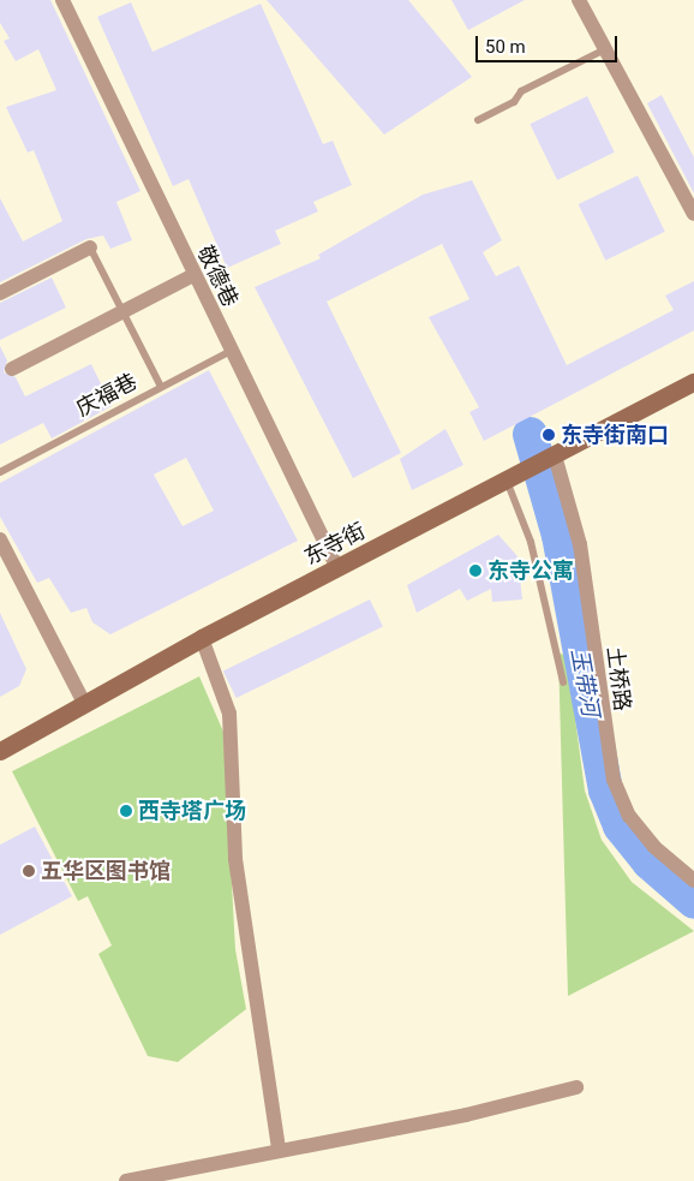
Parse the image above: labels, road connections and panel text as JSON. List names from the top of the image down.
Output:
{
  "streets": {
    "street": ["敬德巷", "东寺街", "土桥路"],
    "lane": ["庆福巷"]
  },
  "crossings": [
    ["敬德巷", "庆福巷"],
    ["敬德巷", "东寺街"],
    ["东寺街", "土桥路"]
  ],
  "water": ["玉带河"],
  "places": [
    "东寺街南口",
    "东寺公寓",
    "西寺塔广场",
    "五华区图书馆"
  ],
  "scale_bar": "50 m"
}
